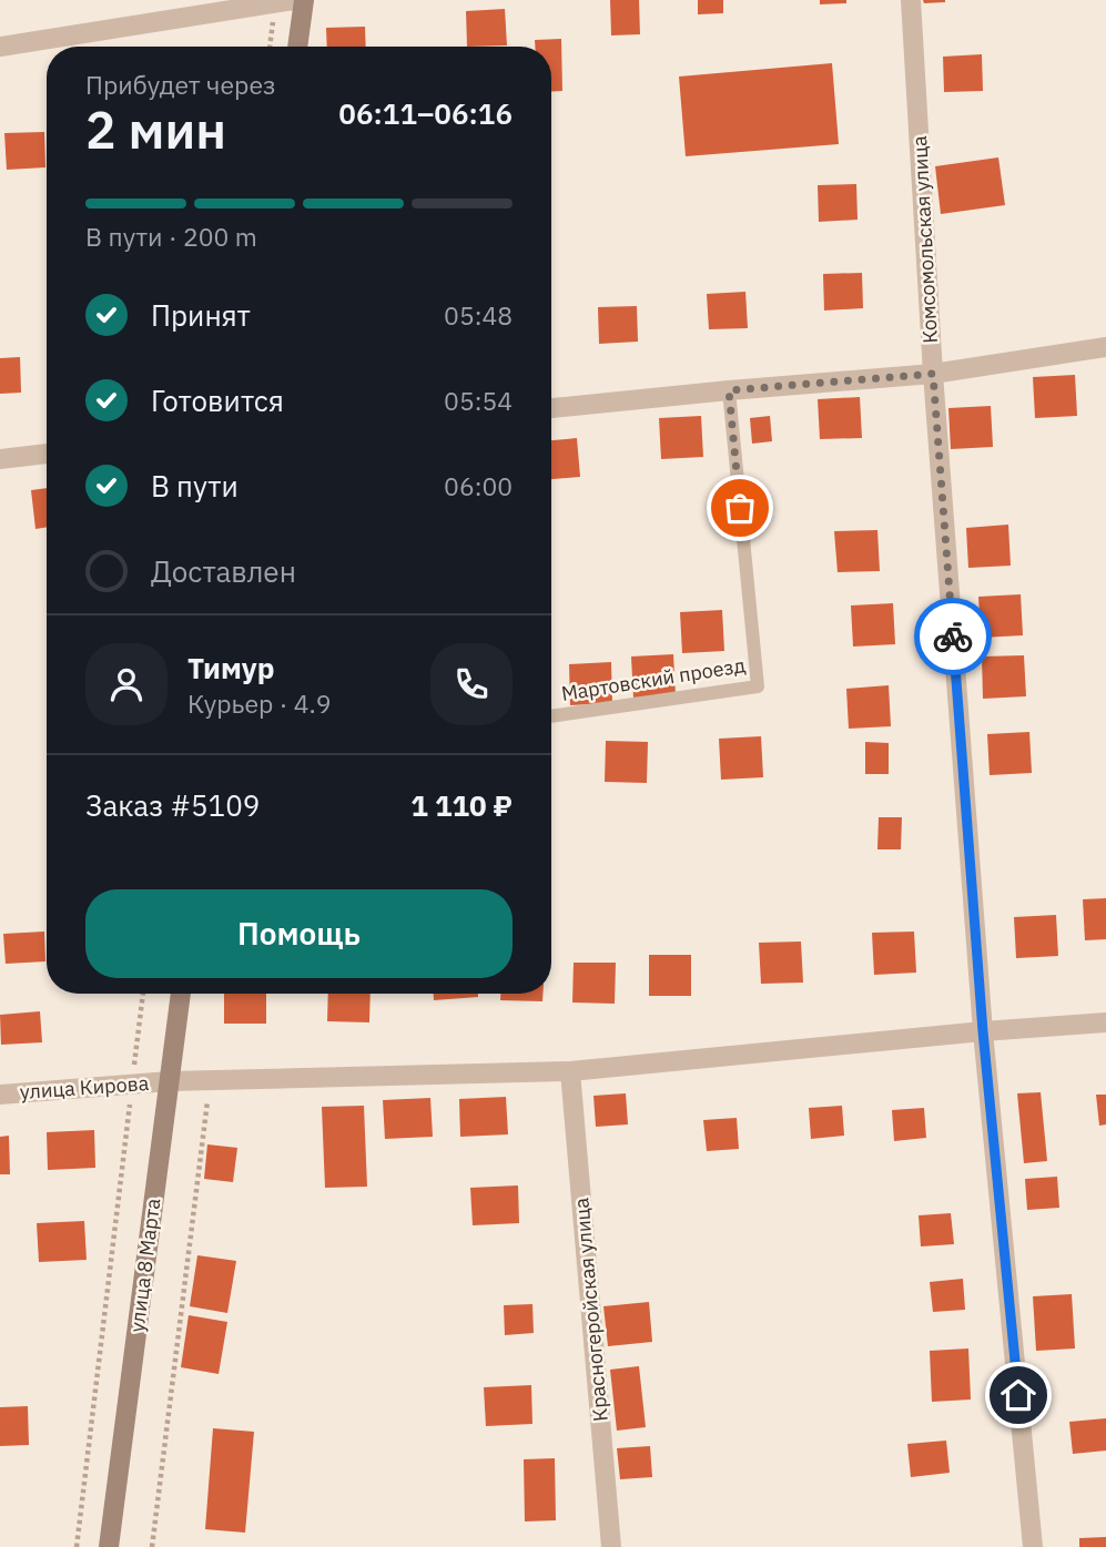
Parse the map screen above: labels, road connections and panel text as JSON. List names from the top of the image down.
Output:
{
  "streets": {
    "main road": ["улица 8 Марта"],
    "street": ["Комсомольская улица", "улица Кирова", "Красногеройская улица"],
    "lane": ["Мартовский проезд"]
  },
  "crossings": [
    ["Комсомольская улица", "улица Кирова"],
    ["улица Кирова", "улица 8 Марта"],
    ["улица Кирова", "Красногеройская улица"]
  ],
  "page": {
    "heading": ["2 мин", "Прибудет через", "06:11–06:16"],
    "panel": [
      "Тимур",
      "Курьер · 4.9",
      "Заказ #5109",
      "1 110 ₽"
    ],
    "bar": "В пути · 200 m",
    "list": [
      ["Принят", "05:48"],
      ["Готовится", "05:54"],
      ["В пути", "06:00"],
      "Доставлен"
    ],
    "buttons": "Помощь"
  }
}
